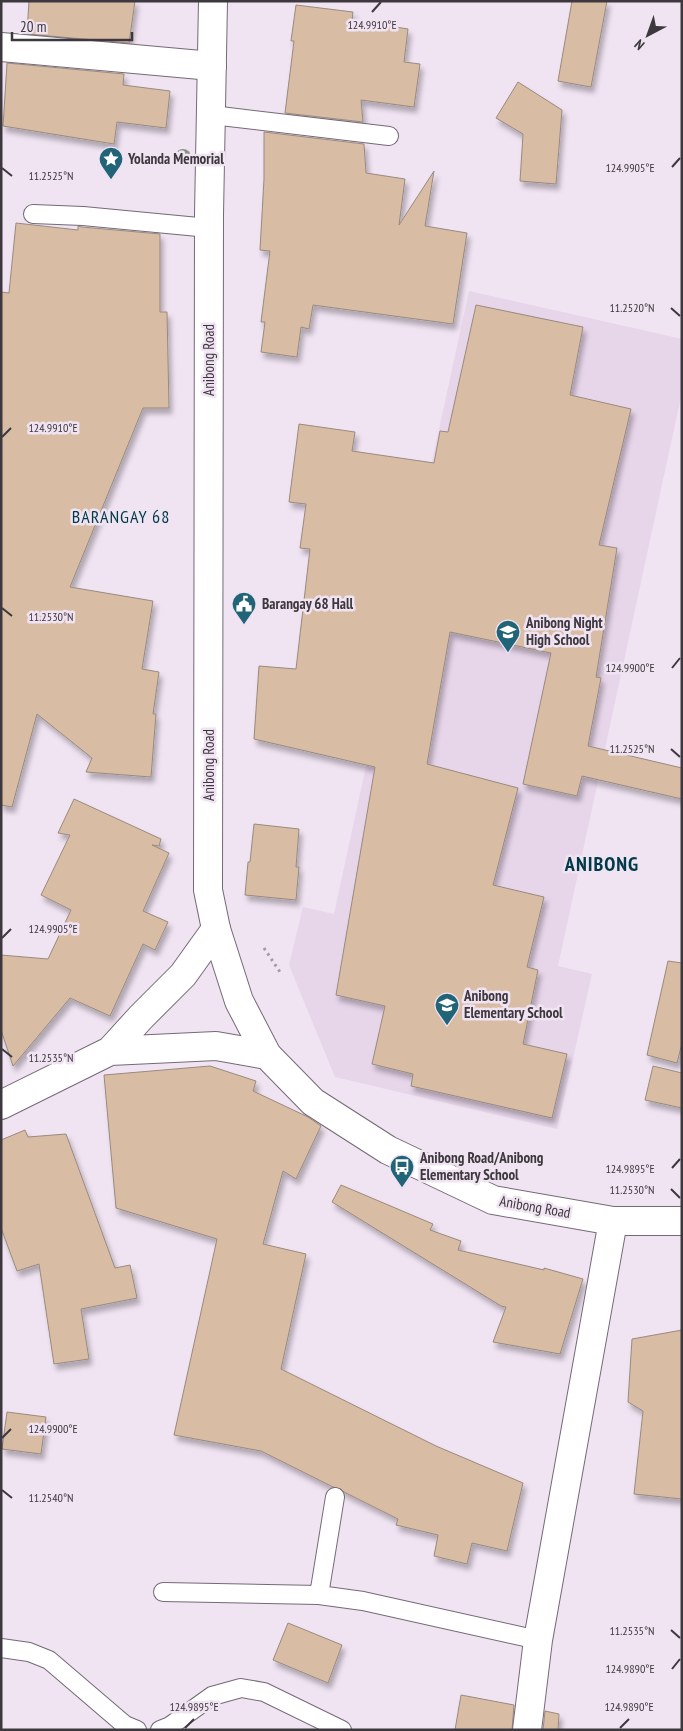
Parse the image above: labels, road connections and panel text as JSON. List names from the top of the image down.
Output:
{
  "streets": {
    "main road": ["Anibong Road"]
  },
  "districts": ["BARANGAY 68", "ANIBONG"],
  "places": {
    "place": ["Yolanda Memorial"],
    "public building": ["Barangay 68 Hall"],
    "school or university": ["Anibong Night High School", "Anibong Elementary School"],
    "bus stop": ["Anibong Road/Anibong Elementary School"]
  },
  "scale_bar": "20 m",
  "north": "bottom left",
  "coordinates": [
    "124.9910°E",
    "124.9905°E",
    "11.2525°N",
    "11.2520°N",
    "11.2530°N",
    "124.9900°E",
    "11.2535°N",
    "124.9895°E",
    "11.2540°N",
    "124.9890°E"
  ]
}
